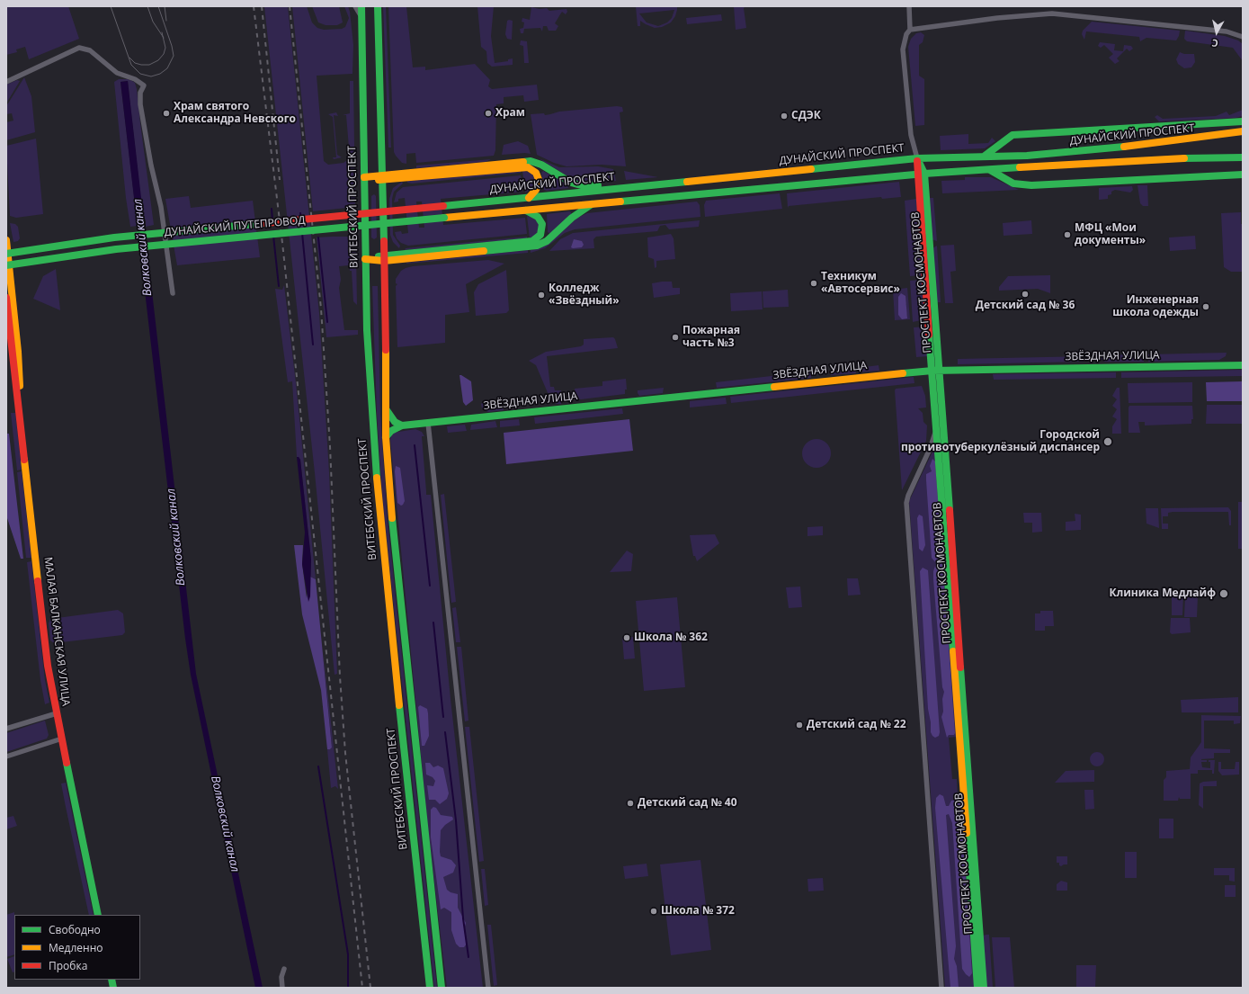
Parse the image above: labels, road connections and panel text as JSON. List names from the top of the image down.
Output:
{
  "streets": {
    "main road": [
      "ДУНАЙСКИЙ ПРОСПЕКТ",
      "ВИТЕБСКИЙ ПРОСПЕКТ",
      "ДУНАЙСКИЙ ПУТЕПРОВОД",
      "ПРОСПЕКТ КОСМОНАВТОВ",
      "ЗВЁЗДНАЯ УЛИЦА",
      "МАЛАЯ БАЛКАНСКАЯ УЛИЦА"
    ]
  },
  "crossings": [
    ["ДУНАЙСКИЙ ПРОСПЕКТ", "ДУНАЙСКИЙ ПУТЕПРОВОД"],
    ["ДУНАЙСКИЙ ПРОСПЕКТ", "ПРОСПЕКТ КОСМОНАВТОВ"],
    ["ПРОСПЕКТ КОСМОНАВТОВ", "ЗВЁЗДНАЯ УЛИЦА"]
  ],
  "water": ["Волковский канал"],
  "places": [
    "Храм святого Александра Невского",
    "Храм",
    "СДЭК",
    "МФЦ «Мои документы»",
    "Техникум «Автосервис»",
    "Детский сад № 36",
    "Колледж «Звёздный»",
    "Инженерная школа одежды",
    "Пожарная часть №3",
    "Городской противотуберкулёзный диспансер",
    "Клиника Медлайф",
    "Школа № 362",
    "Детский сад № 22",
    "Детский сад № 40",
    "Школа № 372"
  ],
  "legend": ["Свободно", "Медленно", "Пробка"],
  "north": "bottom"
}
